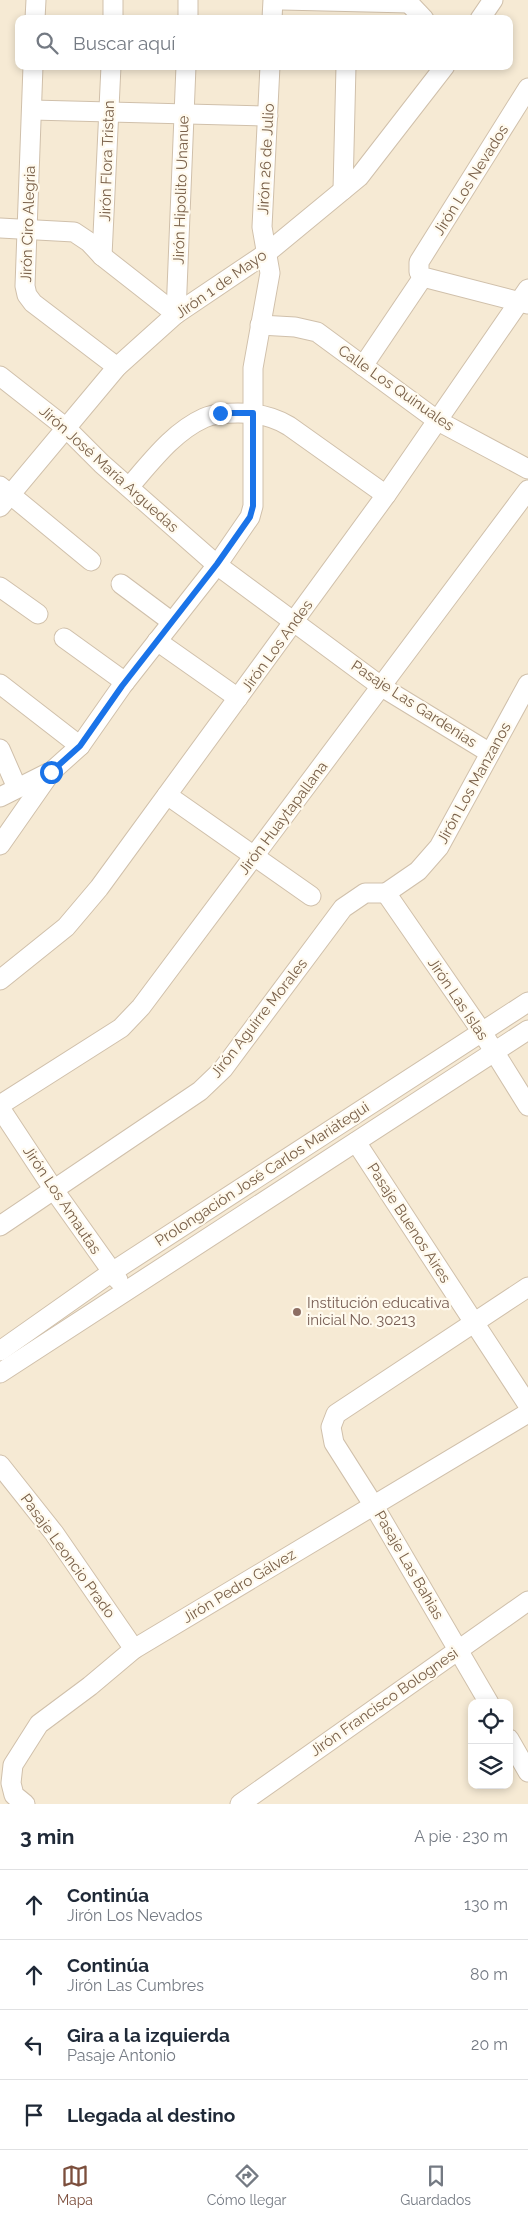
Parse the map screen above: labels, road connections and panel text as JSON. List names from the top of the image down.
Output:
{
  "streets": {
    "street": [
      "Jirón 26 de Julio",
      "Jirón Flora Tristan",
      "Jirón Los Nevados",
      "Jirón Hipolito Unanue",
      "Jirón Ciro Alegria",
      "Jirón 1 de Mayo",
      "Calle Los Quinuales",
      "Jirón José María Arguedas",
      "Jirón Los Andes",
      "Pasaje Las Gardenias",
      "Jirón Los Manzanos",
      "Jirón Huaytapallana",
      "Jirón Las Islas",
      "Jirón Aguirre Morales",
      "Prolongación José Carlos Mariátegui",
      "Jirón Los Amautas",
      "Pasaje Buenos Aires",
      "Pasaje Leoncio Prado",
      "Pasaje Las Bahias",
      "Jirón Pedro Gálvez",
      "Jirón Francisco Bolognesi"
    ]
  },
  "crossings": [
    ["Jirón 26 de Julio", "Jirón 1 de Mayo"],
    ["Jirón 26 de Julio", "Calle Los Quinuales"],
    ["Jirón 26 de Julio", "Jirón José María Arguedas"],
    ["Jirón 26 de Julio", "Pasaje Las Gardenias"],
    ["Jirón Los Nevados", "Calle Los Quinuales"],
    ["Jirón Hipolito Unanue", "Jirón 1 de Mayo"],
    ["Jirón Ciro Alegria", "Jirón 1 de Mayo"],
    ["Jirón 1 de Mayo", "Jirón José María Arguedas"],
    ["Calle Los Quinuales", "Jirón Los Andes"],
    ["Jirón José María Arguedas", "Pasaje Las Gardenias"],
    ["Jirón Los Andes", "Pasaje Las Gardenias"],
    ["Pasaje Las Gardenias", "Jirón Los Manzanos"],
    ["Pasaje Las Gardenias", "Jirón Huaytapallana"],
    ["Jirón Los Manzanos", "Jirón Las Islas"],
    ["Jirón Los Manzanos", "Jirón Aguirre Morales"],
    ["Jirón Huaytapallana", "Jirón Los Amautas"],
    ["Jirón Las Islas", "Jirón Aguirre Morales"],
    ["Jirón Las Islas", "Prolongación José Carlos Mariátegui"],
    ["Jirón Aguirre Morales", "Jirón Los Amautas"],
    ["Prolongación José Carlos Mariátegui", "Jirón Los Amautas"],
    ["Prolongación José Carlos Mariátegui", "Pasaje Buenos Aires"],
    ["Pasaje Buenos Aires", "Pasaje Las Bahias"],
    ["Pasaje Leoncio Prado", "Jirón Pedro Gálvez"],
    ["Pasaje Las Bahias", "Jirón Pedro Gálvez"],
    ["Pasaje Las Bahias", "Jirón Francisco Bolognesi"]
  ],
  "places": ["Institución educativa inicial No. 30213"],
  "page": {
    "search": "Buscar aquí",
    "heading": ["3 min", "A pie · 230 m"],
    "list": [
      ["Continúa", "Jirón Los Nevados", "130 m"],
      ["Continúa", "Jirón Las Cumbres", "80 m"],
      ["Gira a la izquierda", "Pasaje Antonio", "20 m"],
      "Llegada al destino"
    ],
    "nav": ["Mapa", "Cómo llegar", "Guardados"]
  }
}
